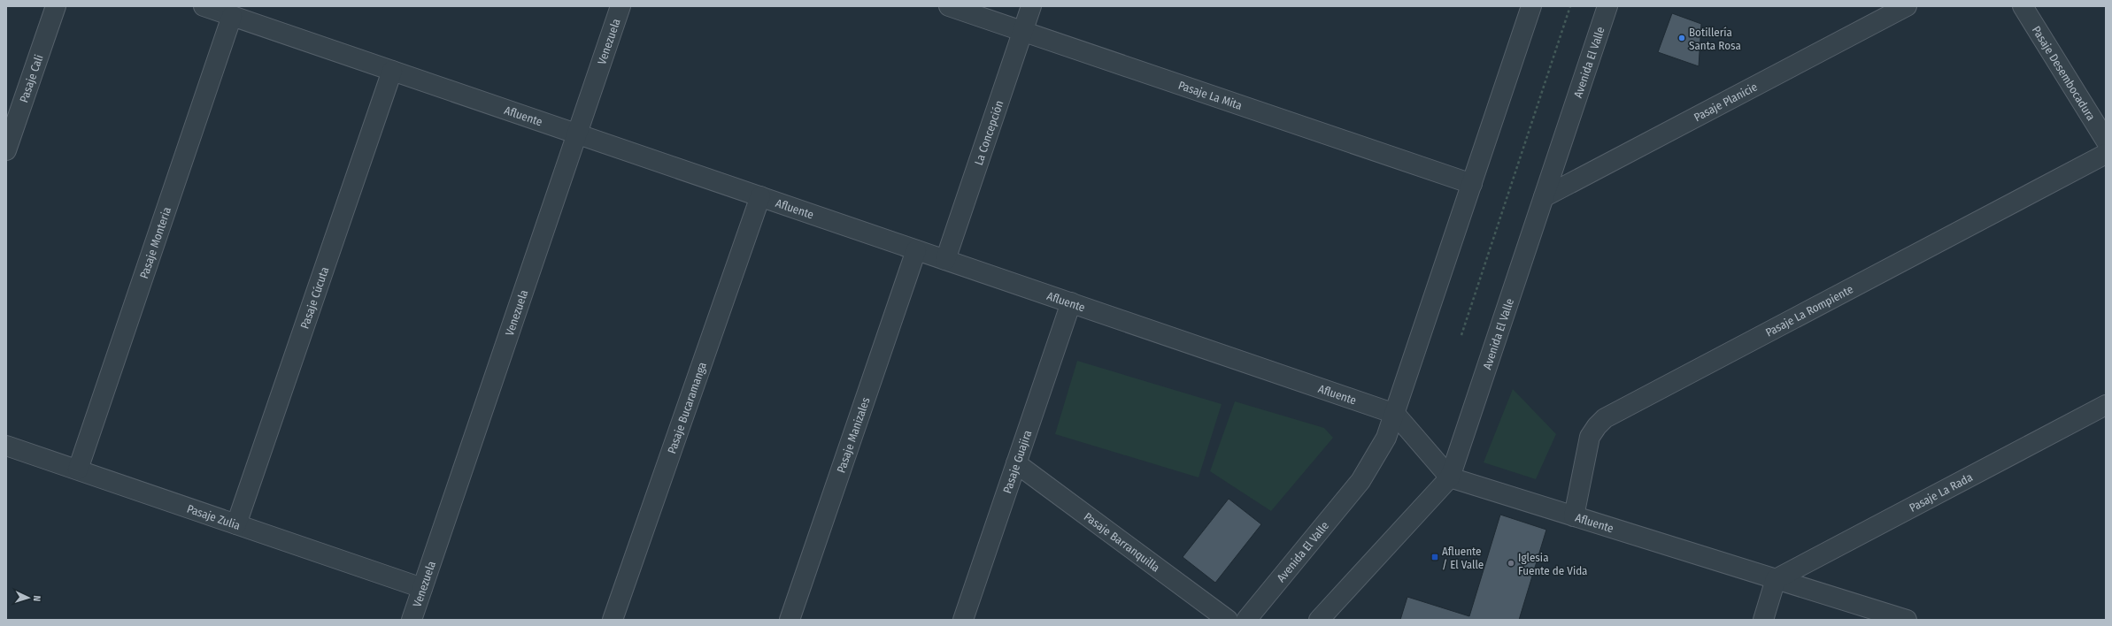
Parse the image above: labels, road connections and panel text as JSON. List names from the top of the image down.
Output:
{
  "streets": {
    "street": [
      "Venezuela",
      "Avenida El Valle",
      "Pasaje Desembocadura",
      "Pasaje Cali",
      "Pasaje La Mita",
      "Pasaje Planicie",
      "Afluente",
      "La Concepción",
      "Pasaje Monteria",
      "Pasaje Cúcuta",
      "Pasaje La Rompiente",
      "Pasaje Bucaramanga",
      "Pasaje Manizales",
      "Pasaje Guajira",
      "Pasaje La Rada",
      "Pasaje Zulia",
      "Pasaje Barranquilla"
    ]
  },
  "crossings": [
    ["Venezuela", "Afluente"],
    ["Venezuela", "Pasaje Zulia"],
    ["Avenida El Valle", "Pasaje La Mita"],
    ["Avenida El Valle", "Pasaje Planicie"],
    ["Avenida El Valle", "Afluente"],
    ["Pasaje La Mita", "La Concepción"],
    ["Afluente", "La Concepción"],
    ["Afluente", "Pasaje Monteria"],
    ["Afluente", "Pasaje Cúcuta"],
    ["Afluente", "Pasaje La Rompiente"],
    ["Afluente", "Pasaje Bucaramanga"],
    ["Afluente", "Pasaje Manizales"],
    ["Afluente", "Pasaje Guajira"],
    ["Afluente", "Pasaje La Rada"],
    ["Pasaje Monteria", "Pasaje Zulia"],
    ["Pasaje Cúcuta", "Pasaje Zulia"],
    ["Pasaje Guajira", "Pasaje Barranquilla"]
  ],
  "places": {
    "other": ["Botillería Santa Rosa", "Iglesia Fuente de Vida"],
    "transit": ["Afluente / El Valle"]
  },
  "north": "right"
}
